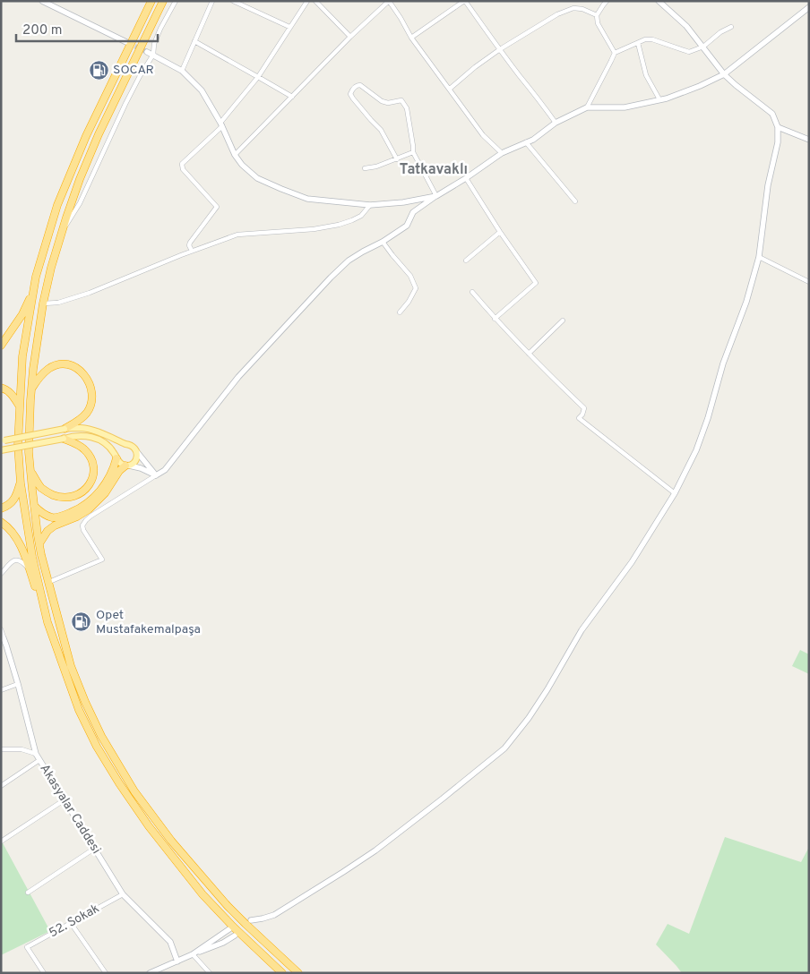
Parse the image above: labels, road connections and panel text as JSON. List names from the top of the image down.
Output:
{
  "streets": {
    "street": ["Akasyalar Caddesi", "52. Sokak"]
  },
  "crossings": [
    ["Akasyalar Caddesi", "52. Sokak"]
  ],
  "districts": ["Tatkavaklı"],
  "places": {
    "fuel station": ["SOCAR", "Opet Mustafakemalpaşa"]
  },
  "scale_bar": "200 m"
}
